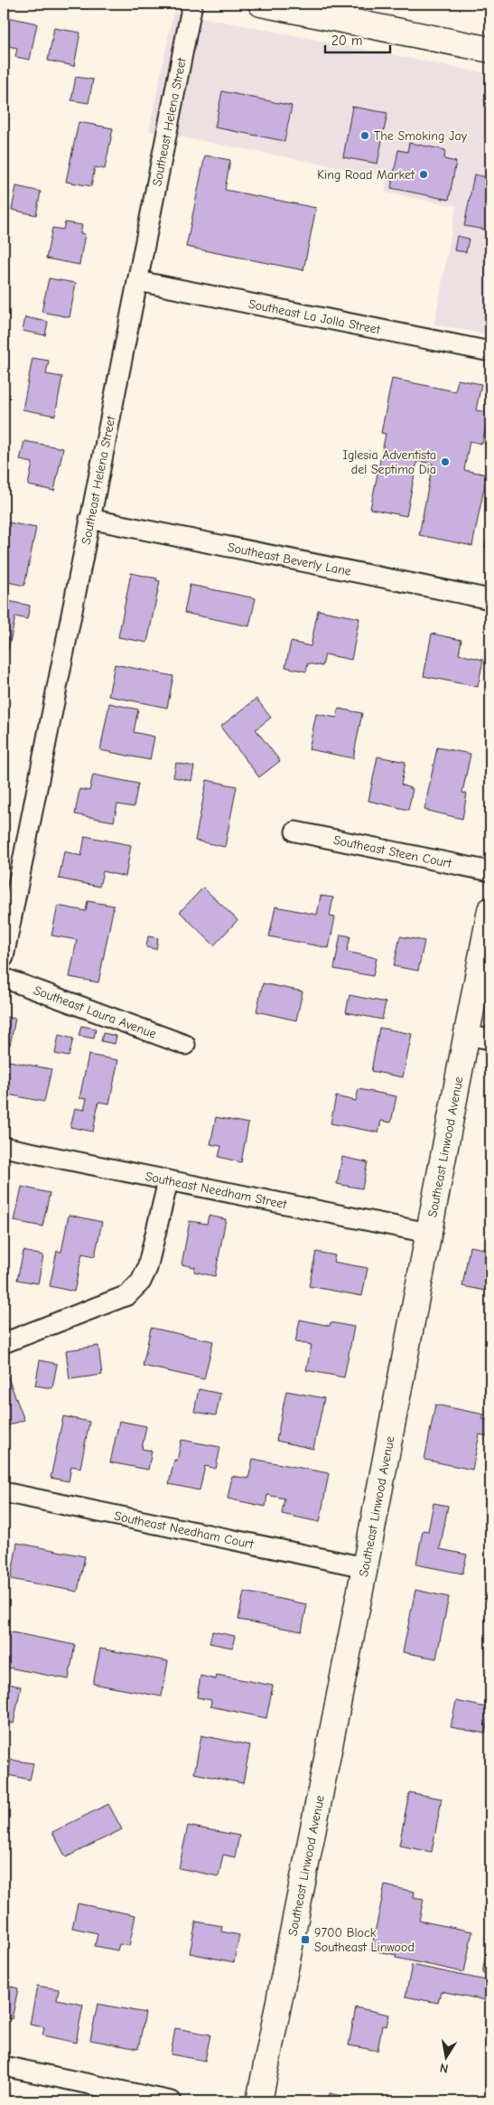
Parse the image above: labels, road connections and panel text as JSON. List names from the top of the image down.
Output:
{
  "streets": {
    "main road": ["Southeast Linwood Avenue"],
    "street": [
      "Southeast Helena Street",
      "Southeast La Jolla Street",
      "Southeast Beverly Lane",
      "Southeast Steen Court",
      "Southeast Laura Avenue",
      "Southeast Needham Street",
      "Southeast Needham Court"
    ]
  },
  "crossings": [
    ["Southeast Helena Street", "Southeast La Jolla Street"],
    ["Southeast Helena Street", "Southeast Beverly Lane"],
    ["Southeast Linwood Avenue", "Southeast Needham Street"],
    ["Southeast Linwood Avenue", "Southeast Needham Court"]
  ],
  "places": {
    "other": ["The Smoking Jay", "King Road Market", "Iglesia Adventista del Septimo Dia"],
    "transit": ["9700 Block Southeast Linwood"]
  },
  "scale_bar": "20 m",
  "north": "bottom"
}
